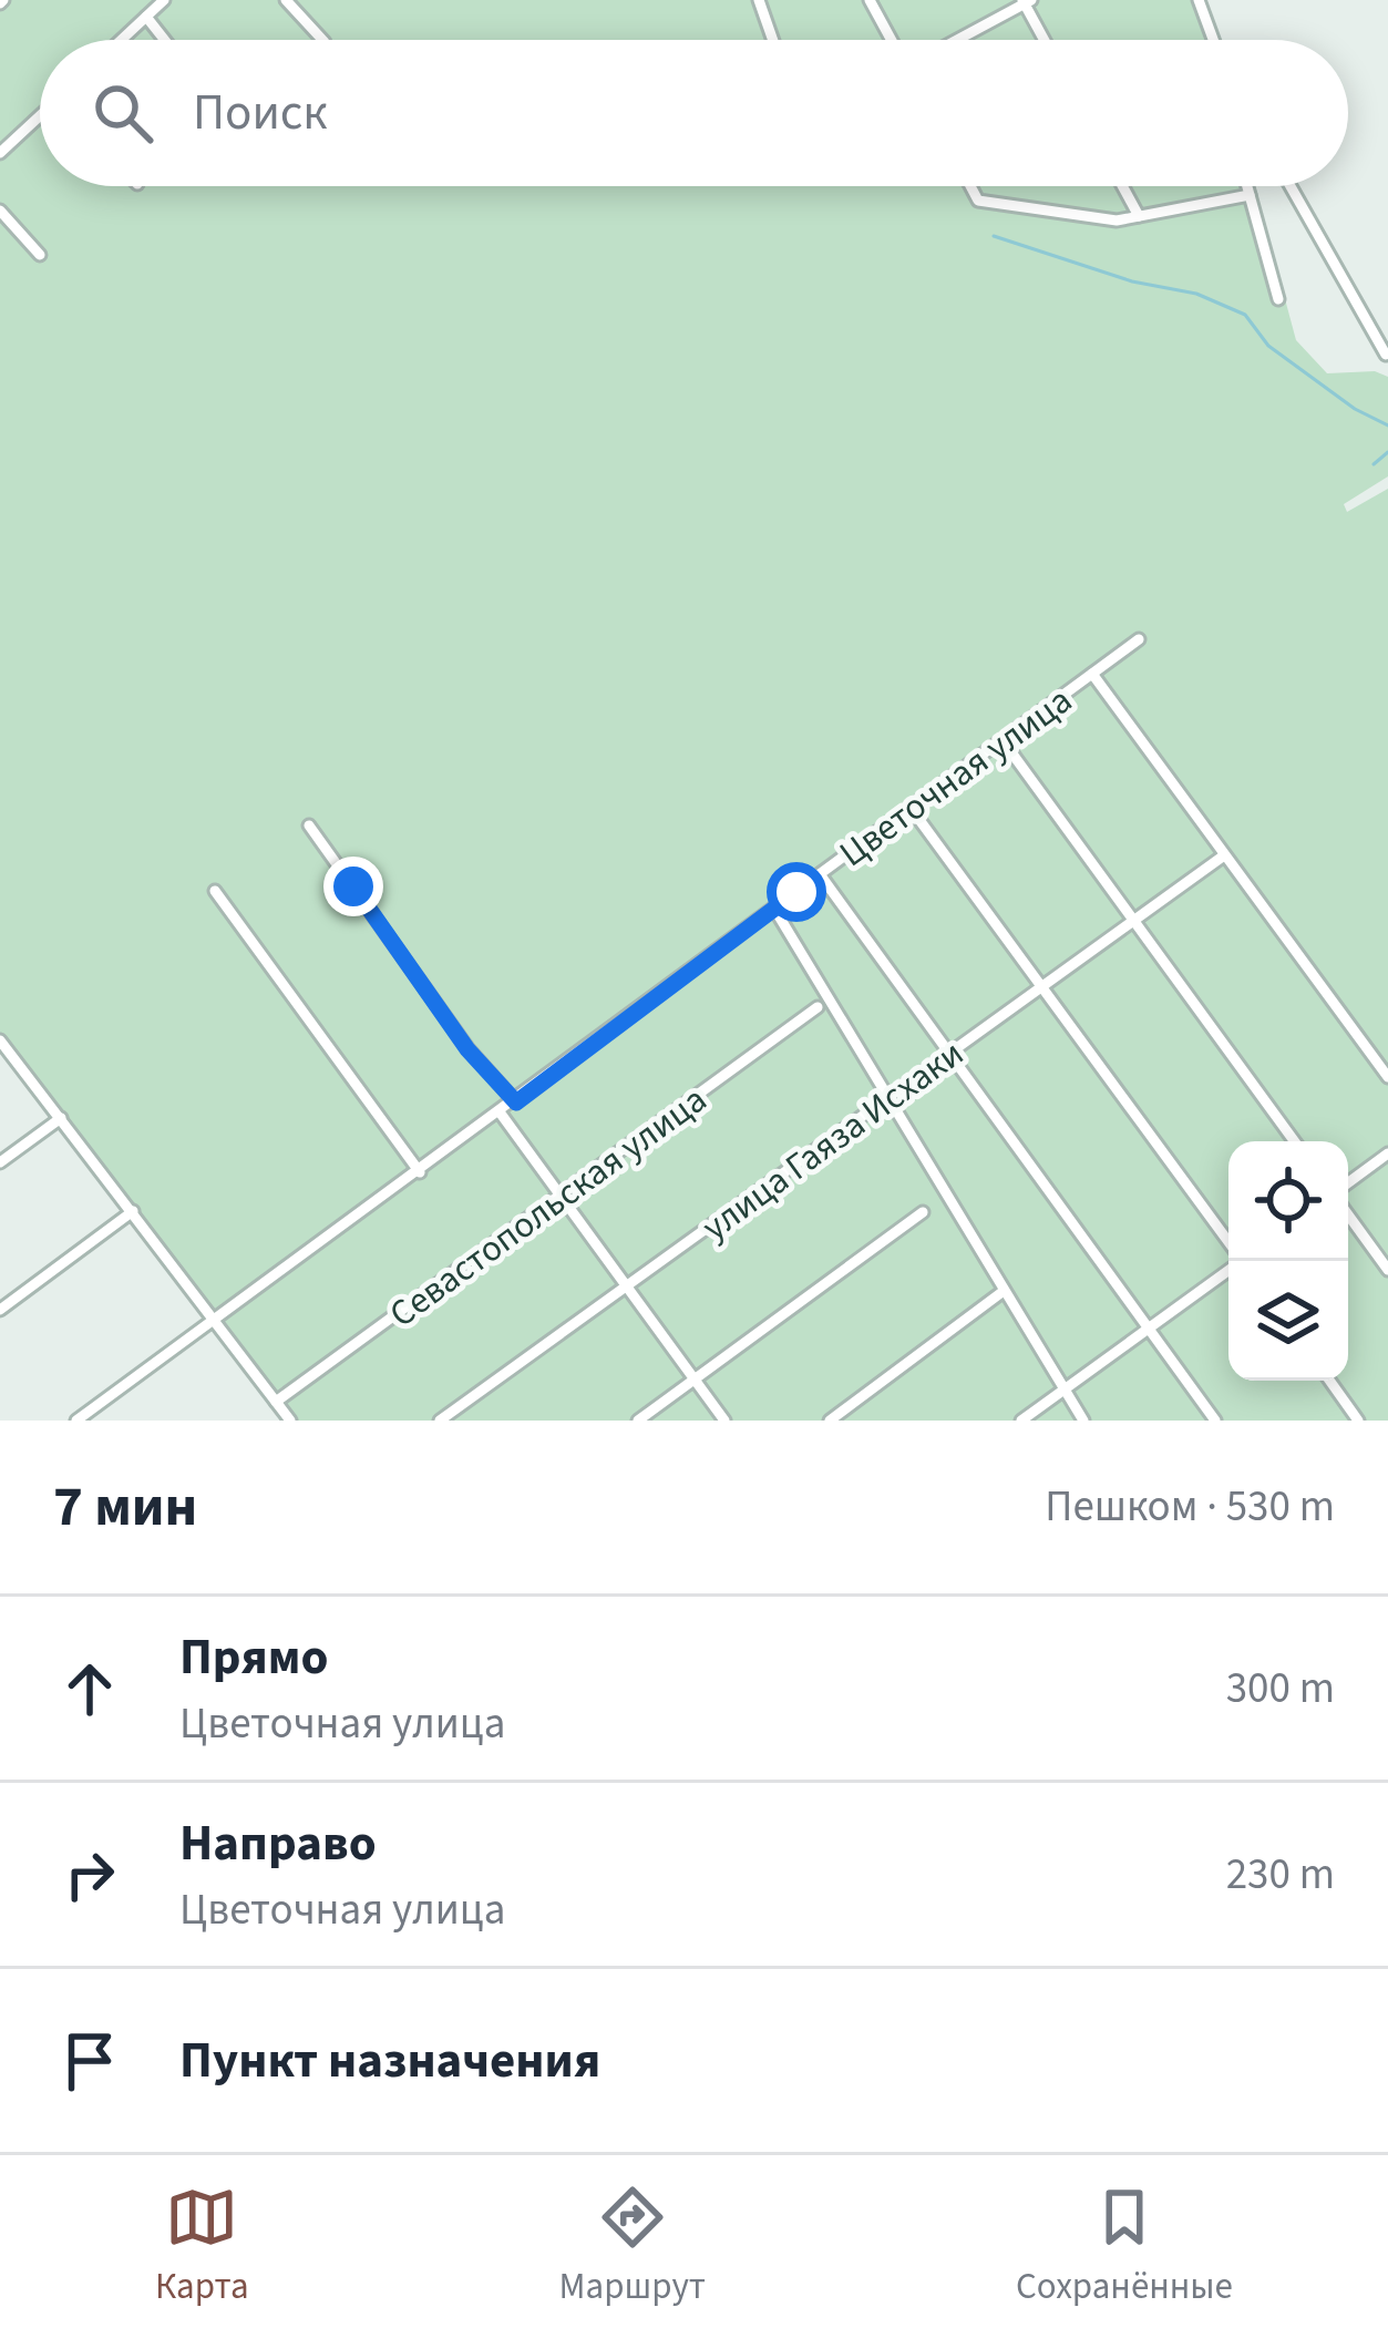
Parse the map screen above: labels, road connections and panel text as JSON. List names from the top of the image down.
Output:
{
  "streets": {
    "street": ["Цветочная улица", "улица Гаяза Исхаки", "Севастопольская улица"]
  },
  "page": {
    "search": "Поиск",
    "heading": ["7 мин", "Пешком · 530 m"],
    "list": [
      ["Прямо", "Цветочная улица", "300 m"],
      ["Направо", "Цветочная улица", "230 m"],
      "Пункт назначения"
    ],
    "nav": ["Карта", "Маршрут", "Сохранённые"]
  }
}
